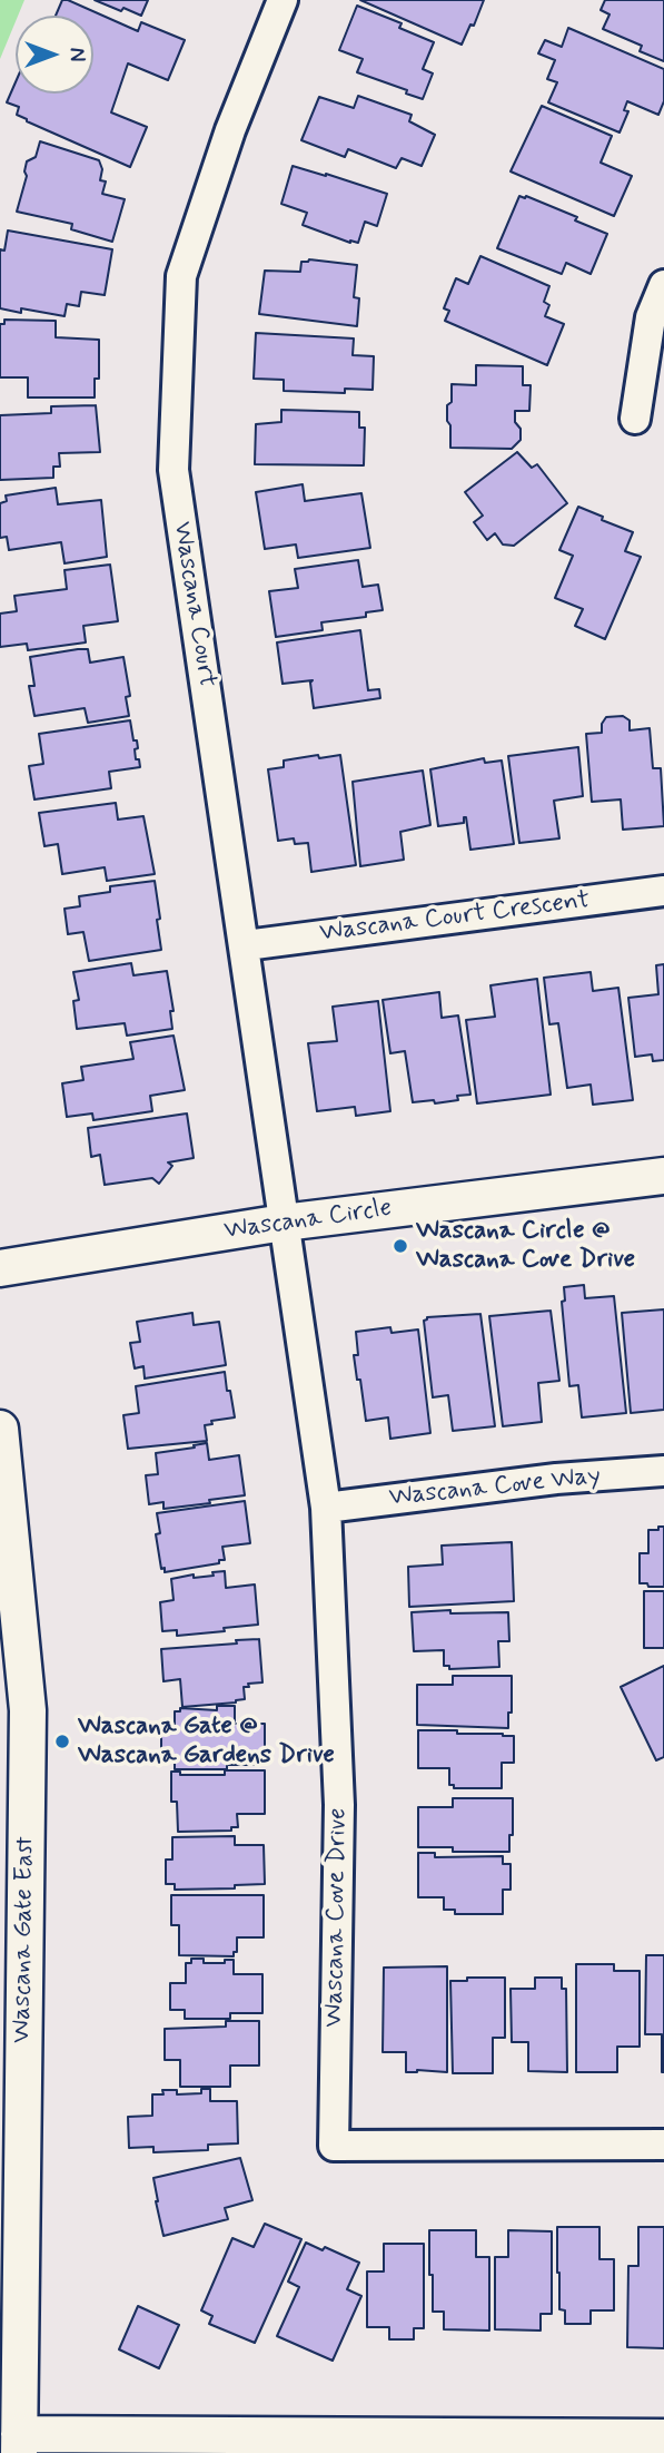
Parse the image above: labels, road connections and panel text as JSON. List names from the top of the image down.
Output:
{
  "streets": {
    "street": [
      "Wascana Court",
      "Wascana Court Crescent",
      "Wascana Circle",
      "Wascana Cove Way",
      "Wascana Cove Drive",
      "Wascana Gate East"
    ]
  },
  "crossings": [
    ["Wascana Court", "Wascana Court Crescent"],
    ["Wascana Court", "Wascana Circle"],
    ["Wascana Court", "Wascana Cove Drive"],
    ["Wascana Circle", "Wascana Cove Drive"],
    ["Wascana Cove Way", "Wascana Cove Drive"]
  ],
  "places": ["Wascana Circle @ Wascana Cove Drive", "Wascana Gate @ Wascana Gardens Drive"],
  "north": "right"
}
